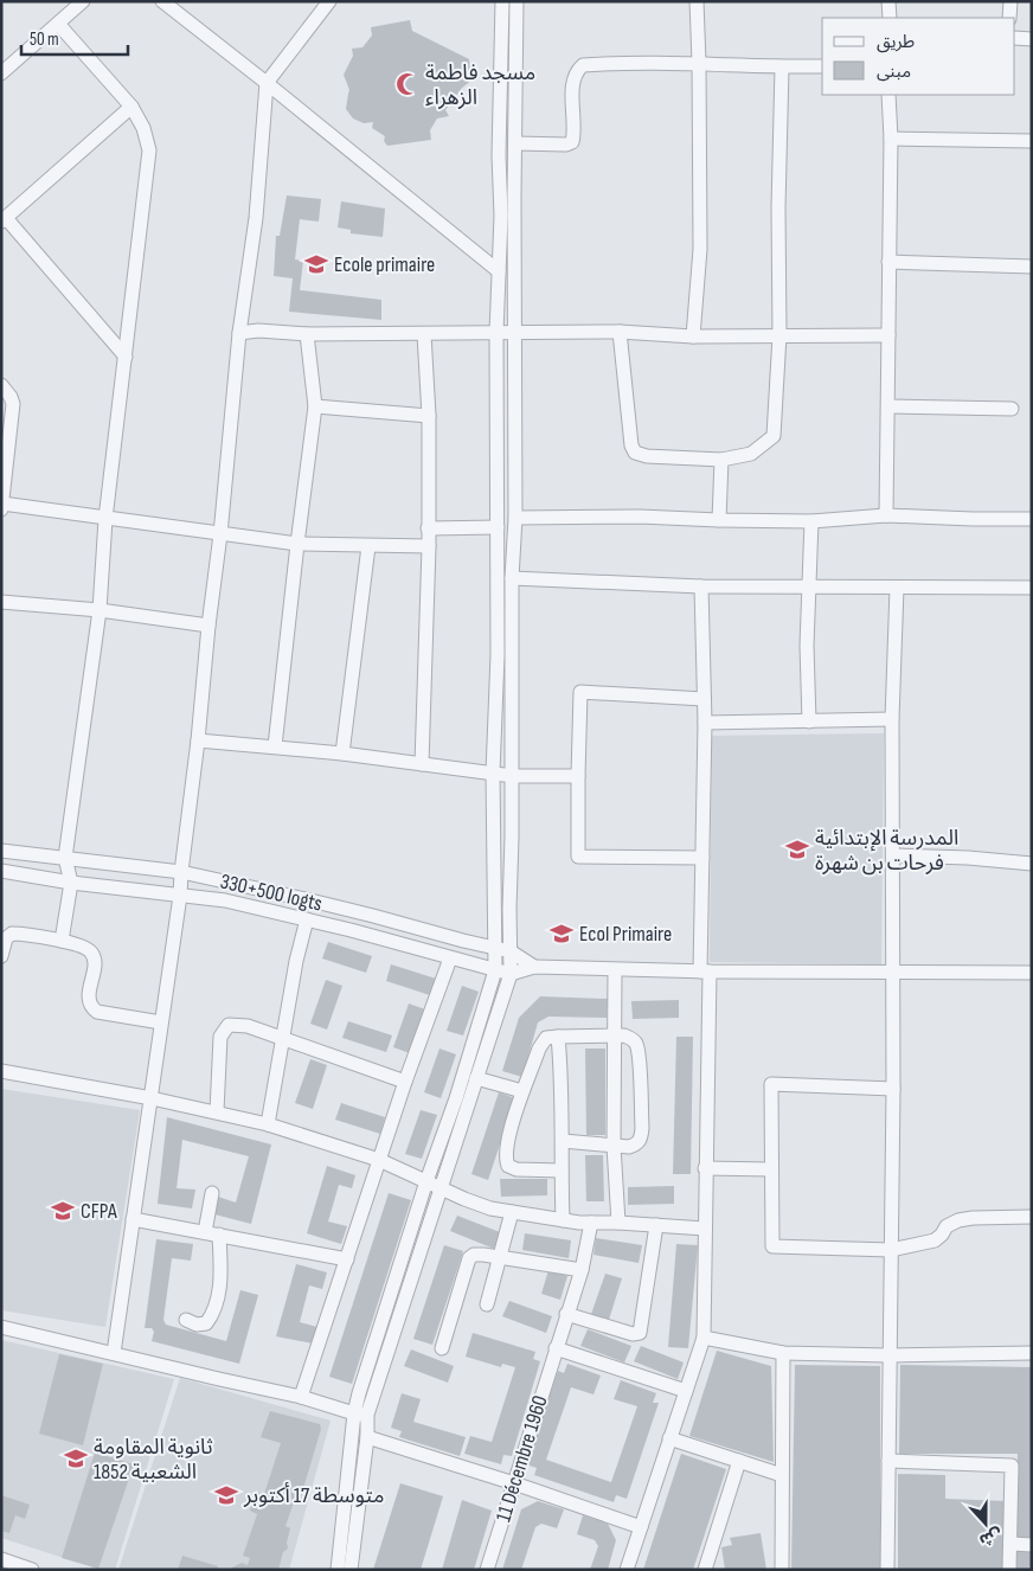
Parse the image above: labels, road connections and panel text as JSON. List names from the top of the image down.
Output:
{
  "streets": {
    "street": ["330+500 logts", "11 Décembre 1960"]
  },
  "places": {
    "mosque": ["مسجد فاطمة الزهراء"],
    "school or university": [
      "Ecole primaire",
      "المدرسة الإبتدائية فرحات بن شهرة",
      "Ecol Primaire",
      "CFPA",
      "ثانوية المقاومة الشعبية 1852",
      "متوسطة 17 أكتوبر"
    ]
  },
  "legend": ["طريق", "مبنى"],
  "scale_bar": "50 m",
  "north": "bottom"
}
